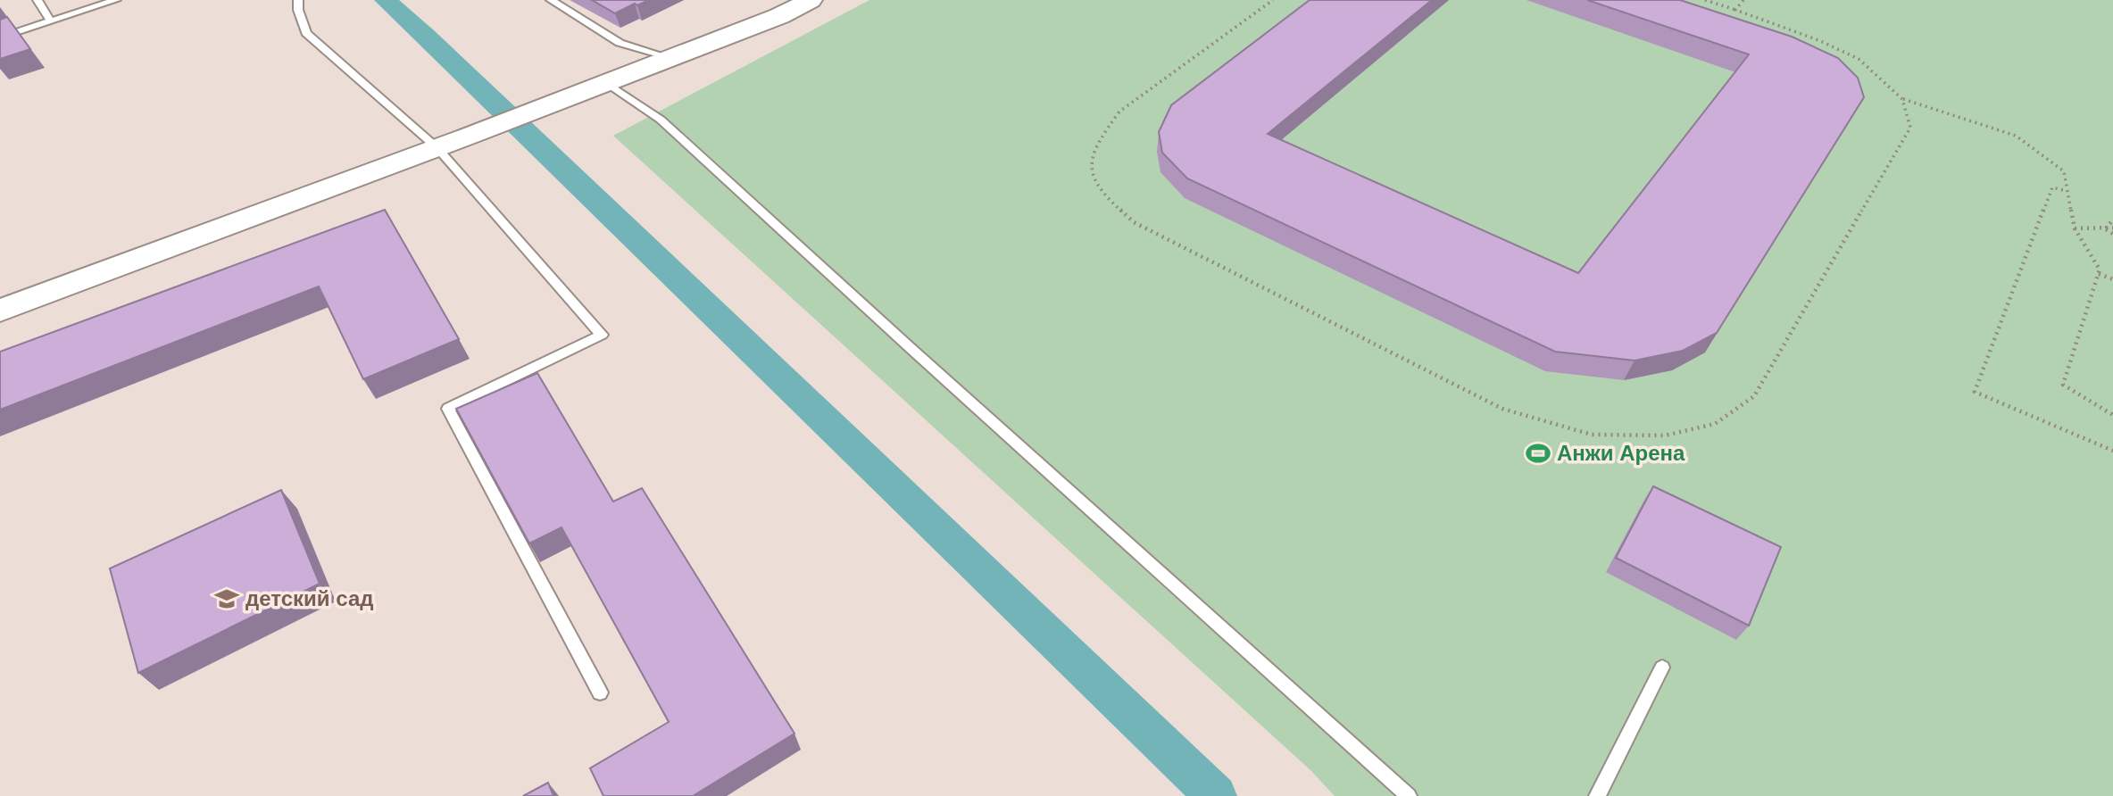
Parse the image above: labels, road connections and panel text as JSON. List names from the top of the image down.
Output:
{
  "places": {
    "sports": ["Анжи Арена"],
    "school or university": ["детский сад"]
  }
}
